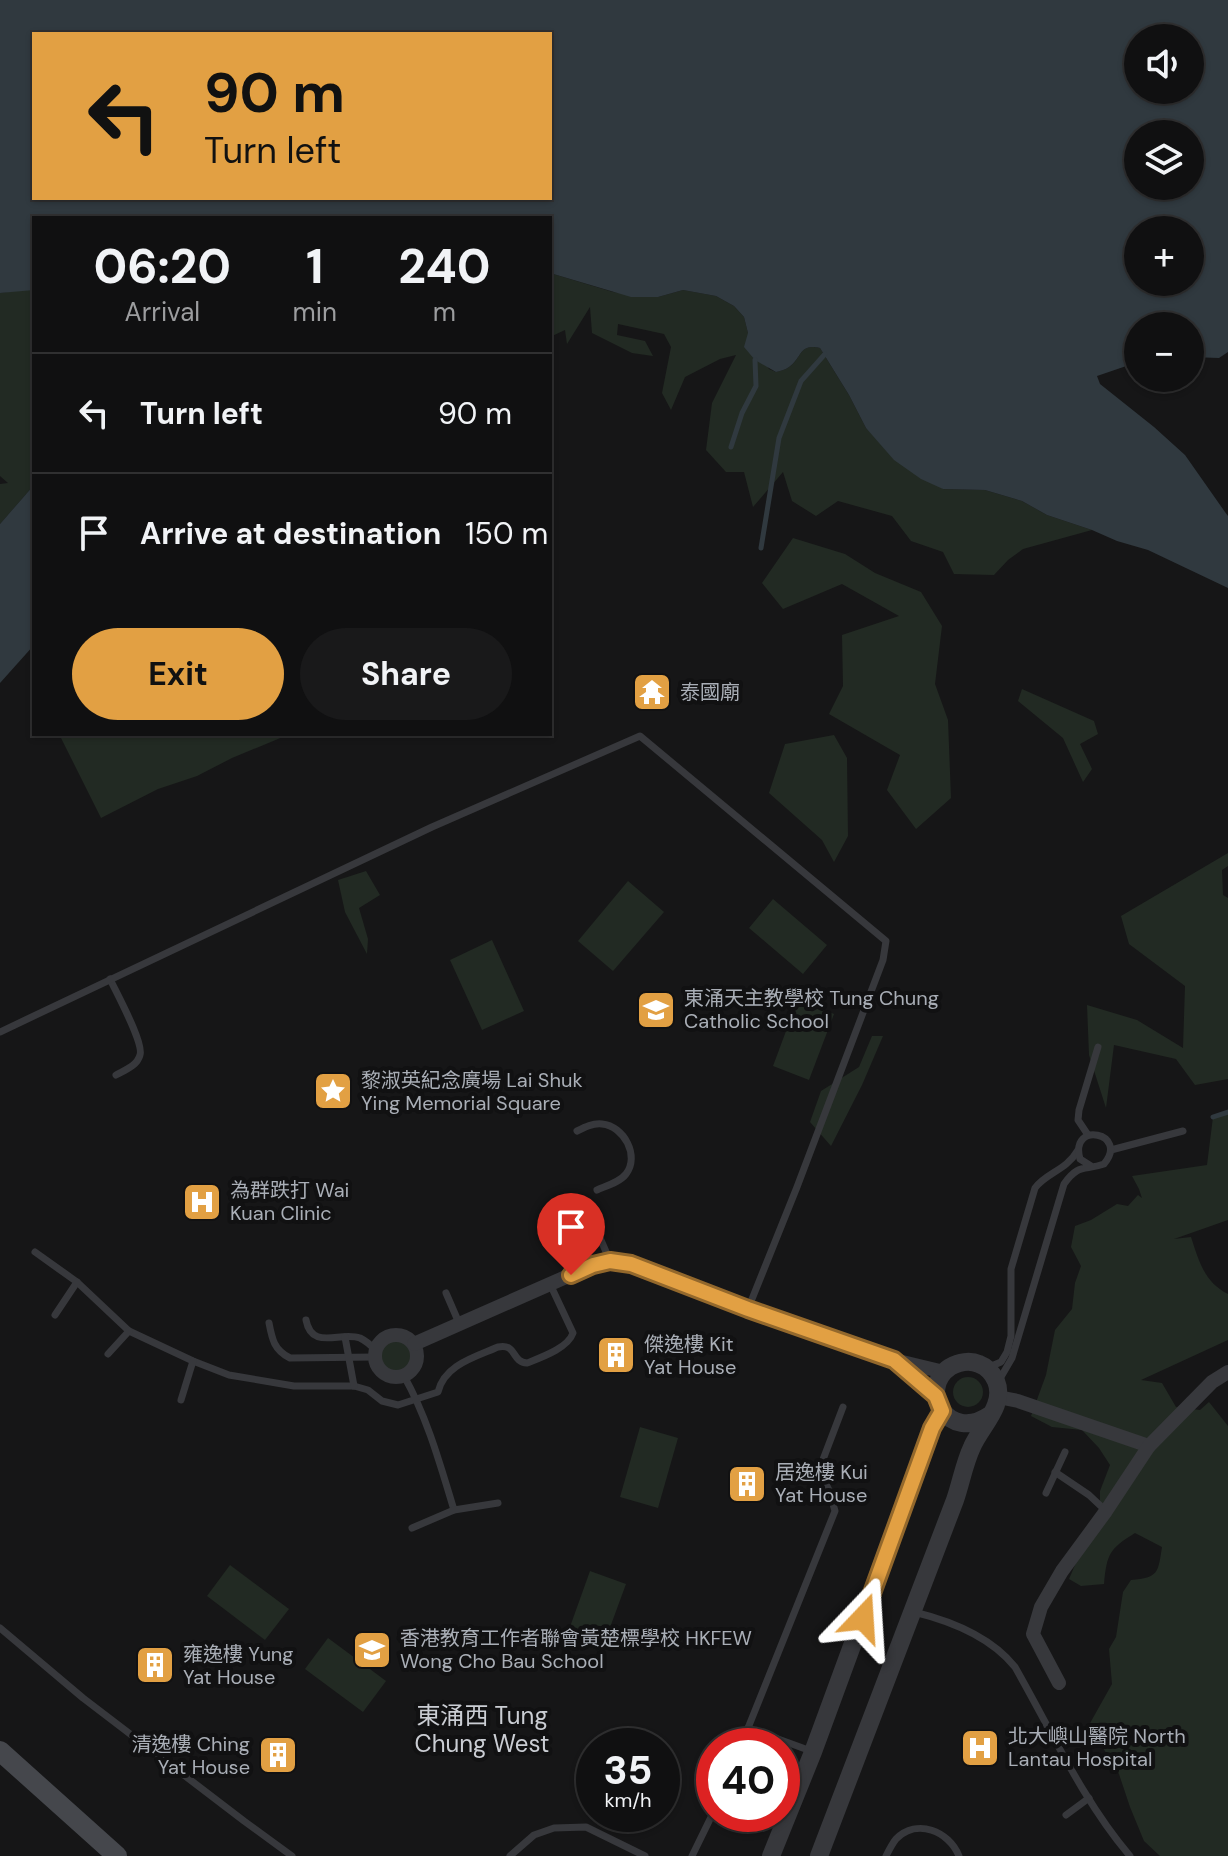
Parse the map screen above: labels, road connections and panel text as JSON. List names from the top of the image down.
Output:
{
  "districts": ["東涌西 Tung Chung West"],
  "places": {
    "temple": ["泰國廟"],
    "school or university": ["東涌天主教學校 Tung Chung Catholic School", "香港教育工作者聯會黃楚標學校 HKFEW Wong Cho Bau School"],
    "place": ["黎淑英紀念廣場 Lai Shuk Ying Memorial Square"],
    "hospital": ["為群跌打 Wai Kuan Clinic", "北大嶼山醫院 North Lantau Hospital"],
    "building": [
      "傑逸樓 Kit Yat House",
      "居逸樓 Kui Yat House",
      "雍逸樓 Yung Yat House",
      "清逸樓 Ching Yat House"
    ]
  },
  "page": {
    "map_buttons": ["+", "−"],
    "turn": ["90 m", "Turn left"],
    "eta": [
      "06:20",
      "Arrival",
      "1",
      "min",
      "240",
      "m"
    ],
    "list": [
      {
        "name": "Turn left",
        "value": "90 m"
      },
      {
        "name": "Arrive at destination",
        "value": "150 m"
      }
    ],
    "buttons": ["Exit", "Share"],
    "speed": "35 km/h",
    "limit": "40"
  }
}
